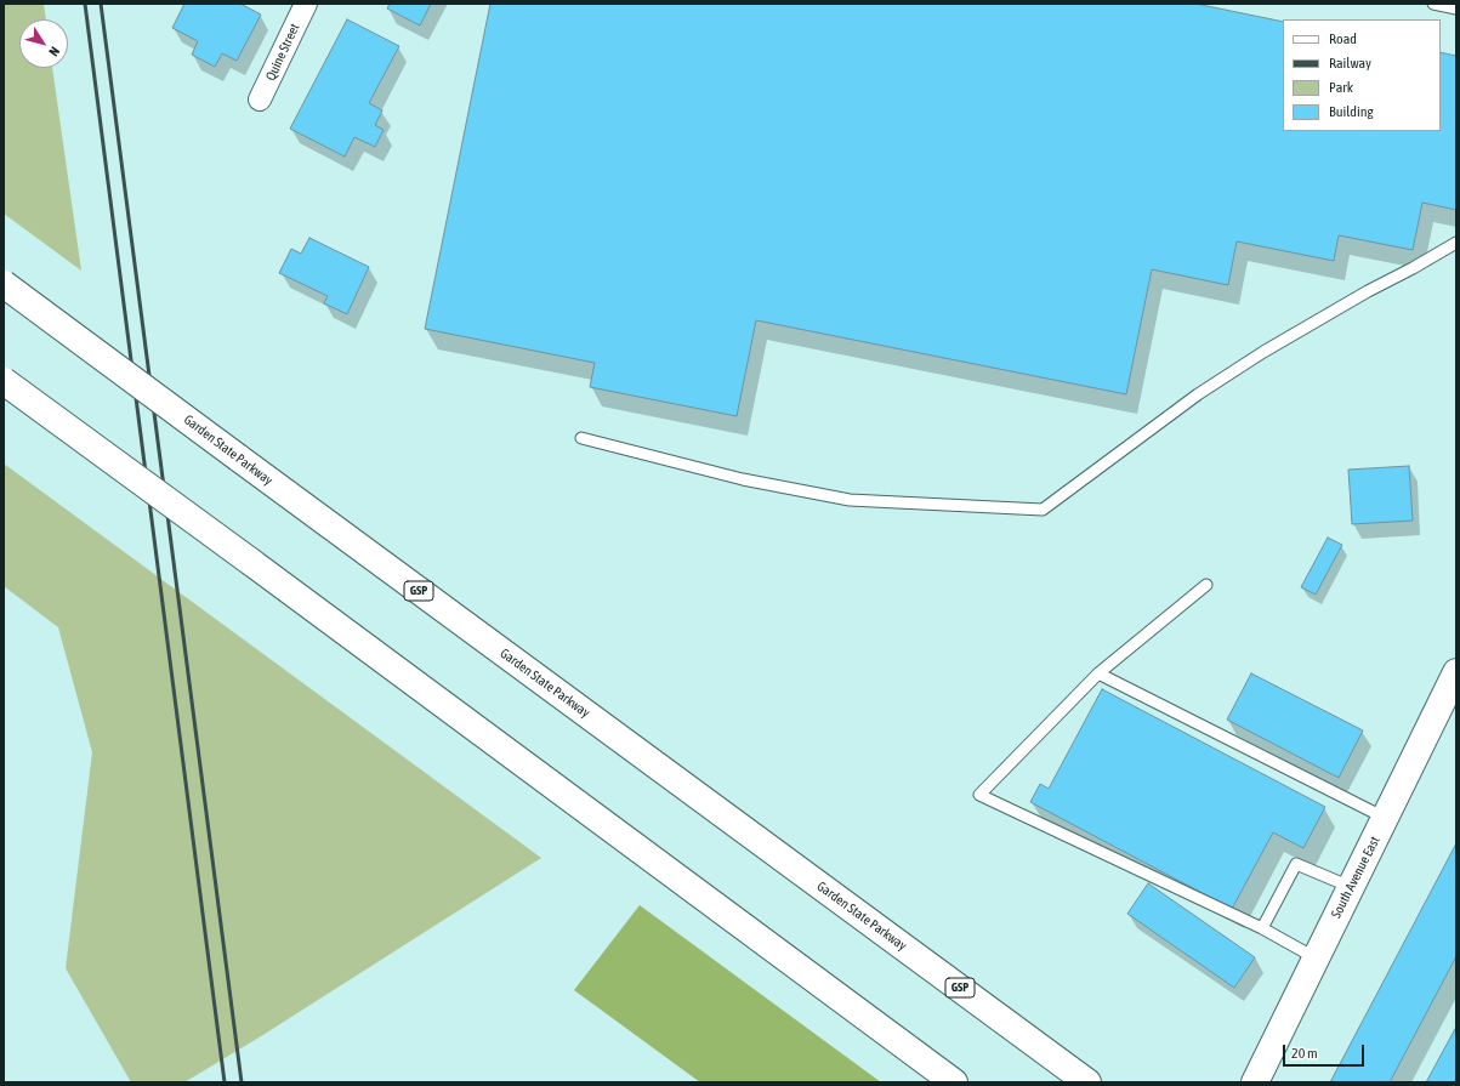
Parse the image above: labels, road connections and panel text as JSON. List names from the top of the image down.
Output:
{
  "streets": {
    "main road": ["Garden State Parkway", "GSP", "South Avenue East"],
    "street": ["Quine Street"]
  },
  "legend": [
    "Road",
    "Railway",
    "Park",
    "Building"
  ],
  "scale_bar": "20 m",
  "north": "bottom right"
}
